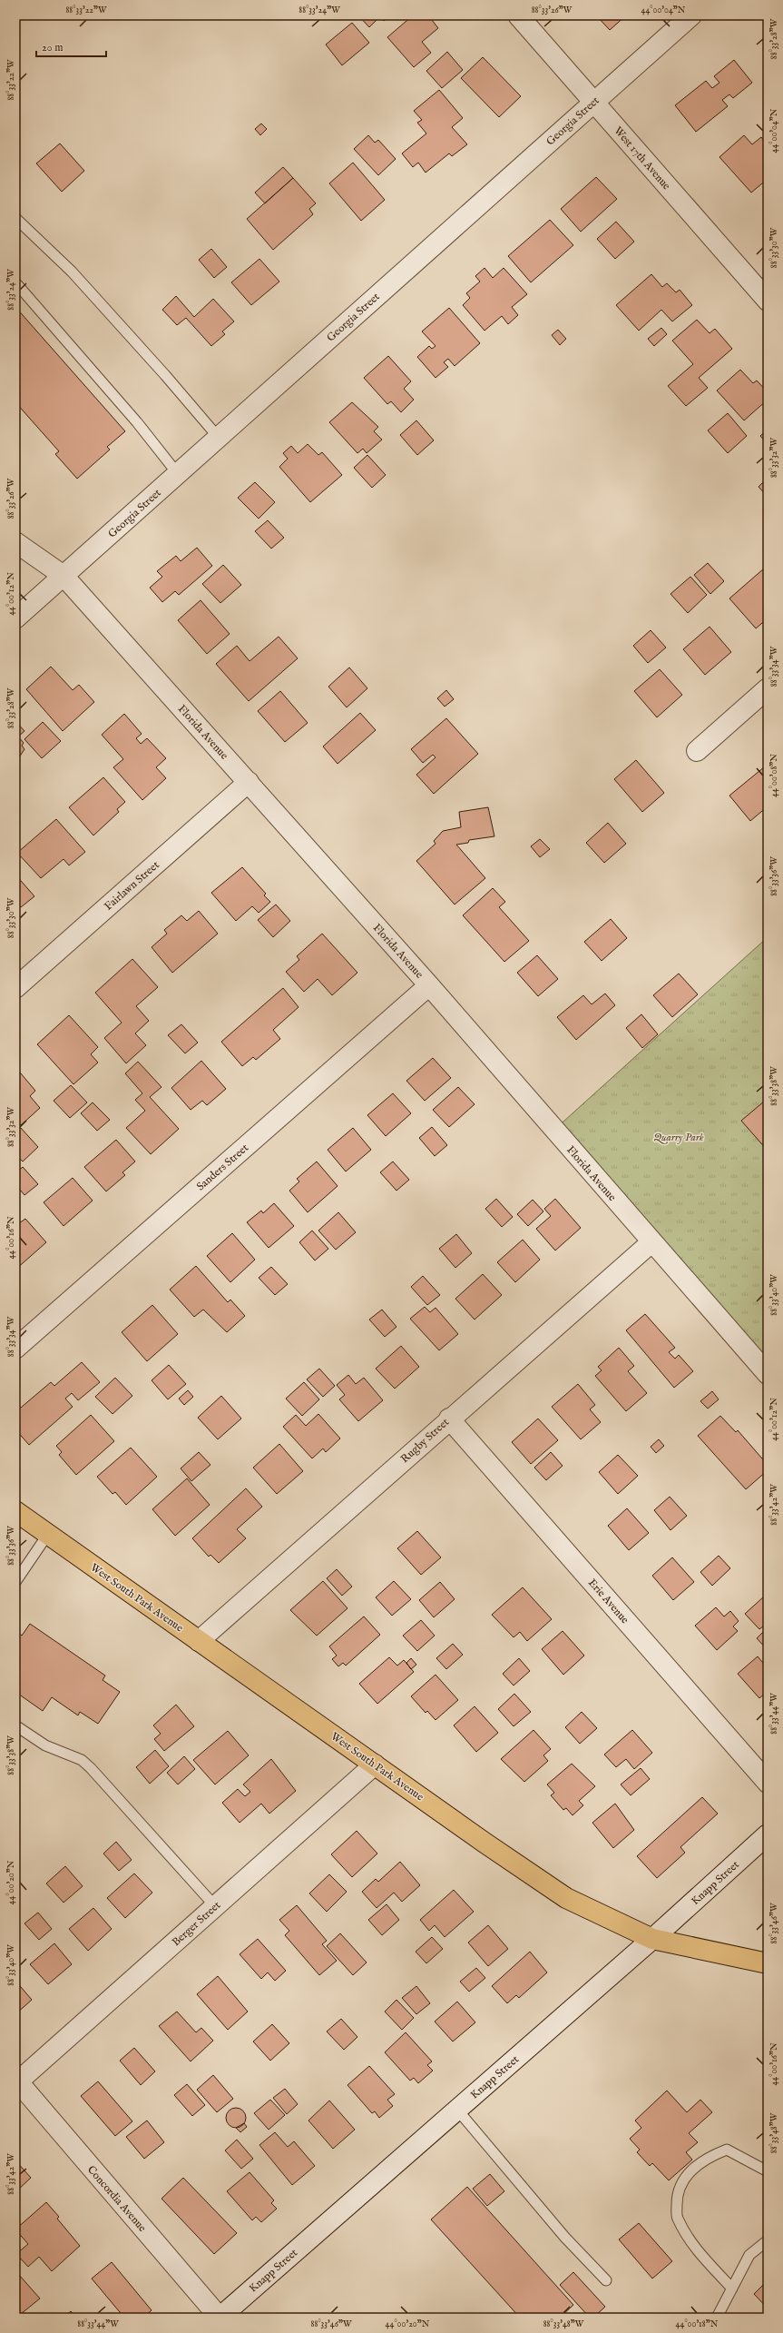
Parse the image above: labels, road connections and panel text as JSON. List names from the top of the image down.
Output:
{
  "streets": {
    "main road": ["West South Park Avenue"],
    "street": [
      "Georgia Street",
      "West 17th Avenue",
      "Florida Avenue",
      "Fairlawn Street",
      "Sanders Street",
      "Rugby Street",
      "Erie Avenue",
      "Knapp Street",
      "Berger Street",
      "Concordia Avenue"
    ]
  },
  "crossings": [
    ["Georgia Street", "West 17th Avenue"],
    ["Georgia Street", "Florida Avenue"],
    ["Florida Avenue", "Fairlawn Street"],
    ["Florida Avenue", "Sanders Street"],
    ["Florida Avenue", "Rugby Street"],
    ["Rugby Street", "West South Park Avenue"],
    ["Rugby Street", "Erie Avenue"],
    ["West South Park Avenue", "Knapp Street"],
    ["West South Park Avenue", "Berger Street"],
    ["Knapp Street", "Concordia Avenue"],
    ["Berger Street", "Concordia Avenue"]
  ],
  "parks": ["Quarry Park"],
  "scale_bar": "20 m",
  "coordinates": [
    "88°33'22\"W",
    "88°33'24\"W",
    "88°33'26\"W",
    "44°00'04\"N",
    "88°33'28\"W",
    "88°33'30\"W",
    "88°33'32\"W",
    "44°00'12\"N",
    "88°33'34\"W",
    "44°00'08\"N",
    "88°33'36\"W",
    "88°33'38\"W",
    "44°00'16\"N",
    "88°33'40\"W",
    "88°33'42\"W",
    "88°33'44\"W",
    "44°00'20\"N",
    "88°33'46\"W",
    "88°33'48\"W",
    "44°00'18\"N"
  ]
}
